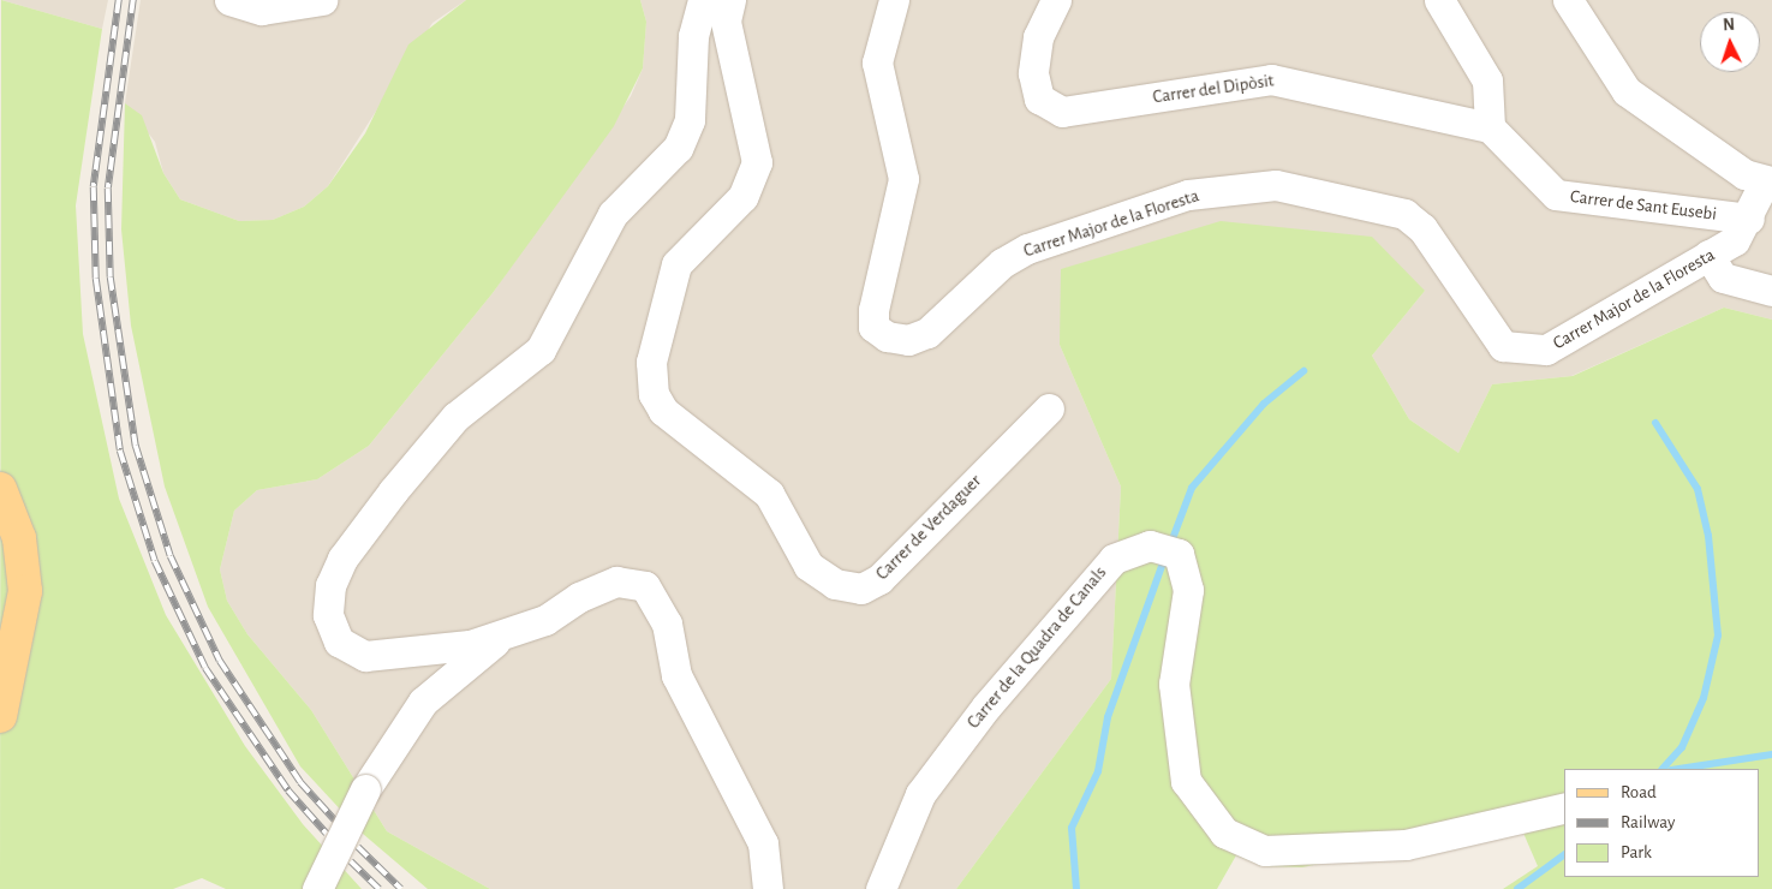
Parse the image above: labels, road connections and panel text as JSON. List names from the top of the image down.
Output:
{
  "streets": {
    "street": [
      "Carrer del Dipòsit",
      "Carrer de Sant Eusebi",
      "Carrer Major de la Floresta",
      "Carrer de Verdaguer",
      "Carrer de la Quadra de Canals"
    ]
  },
  "crossings": [
    ["Carrer del Dipòsit", "Carrer de Sant Eusebi"],
    ["Carrer de Sant Eusebi", "Carrer Major de la Floresta"]
  ],
  "legend": ["Road", "Railway", "Park"],
  "north": "top"
}
